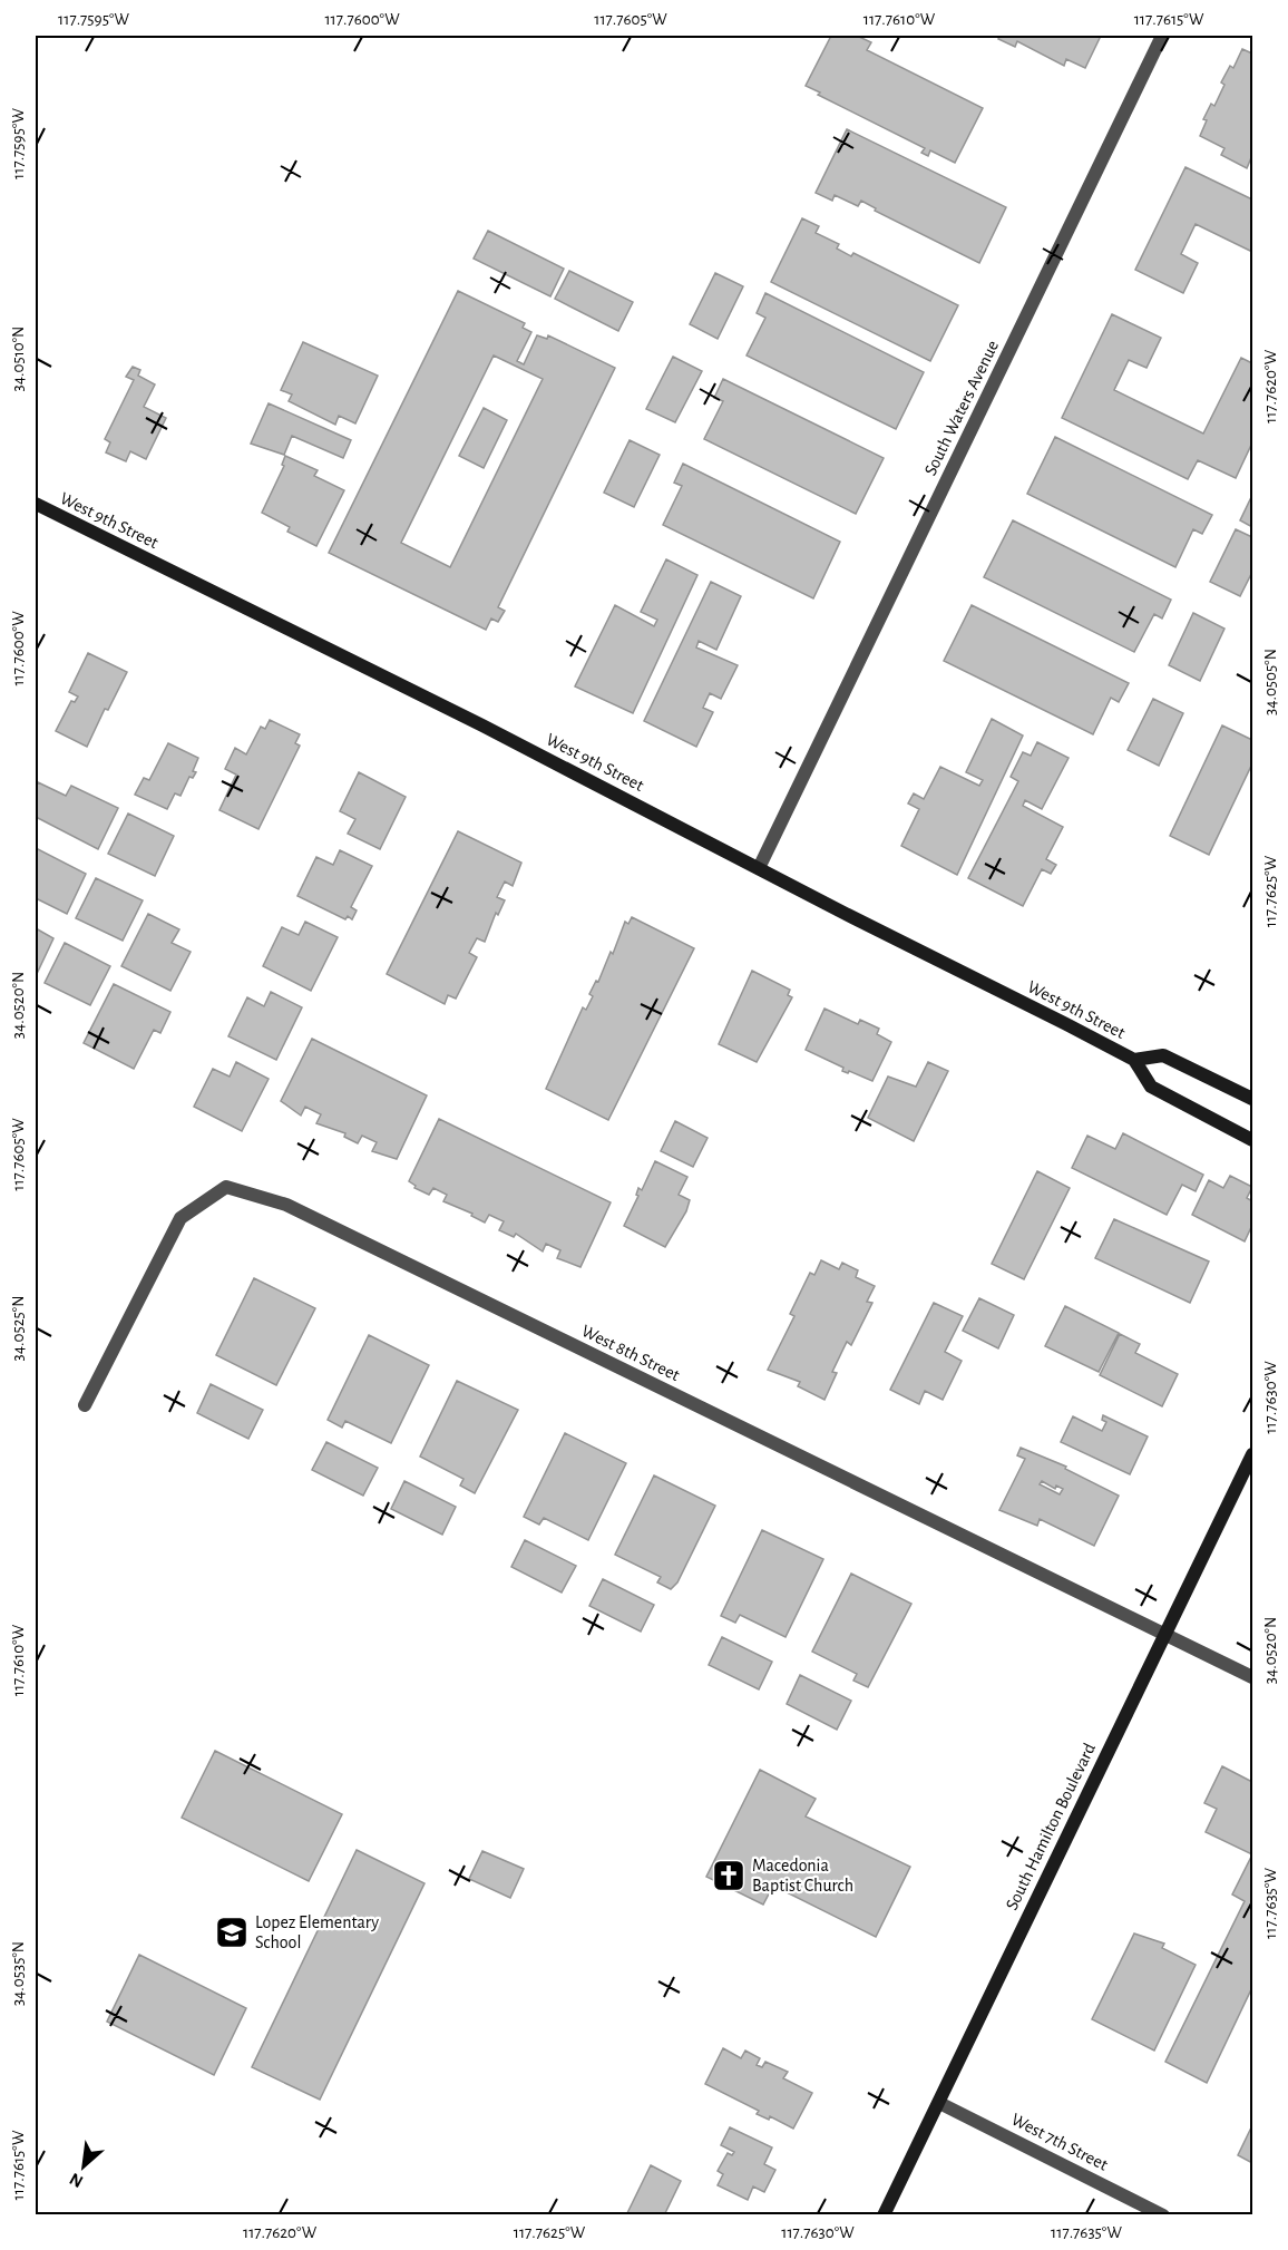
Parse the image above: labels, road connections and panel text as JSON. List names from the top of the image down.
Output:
{
  "streets": {
    "street": [
      "South Waters Avenue",
      "West 9th Street",
      "West 8th Street",
      "South Hamilton Boulevard",
      "West 7th Street"
    ]
  },
  "crossings": [
    ["South Waters Avenue", "West 9th Street"],
    ["West 8th Street", "South Hamilton Boulevard"],
    ["South Hamilton Boulevard", "West 7th Street"]
  ],
  "places": {
    "church": ["Macedonia Baptist Church"],
    "school or university": ["Lopez Elementary School"]
  },
  "north": "bottom left",
  "coordinates": [
    "117.7595°W",
    "117.7600°W",
    "117.7605°W",
    "117.7610°W",
    "117.7615°W",
    "34.0510°N",
    "117.7620°W",
    "34.0505°N",
    "117.7625°W",
    "34.0520°N",
    "34.0525°N",
    "117.7630°W",
    "117.7635°W",
    "34.0535°N"
  ]
}
